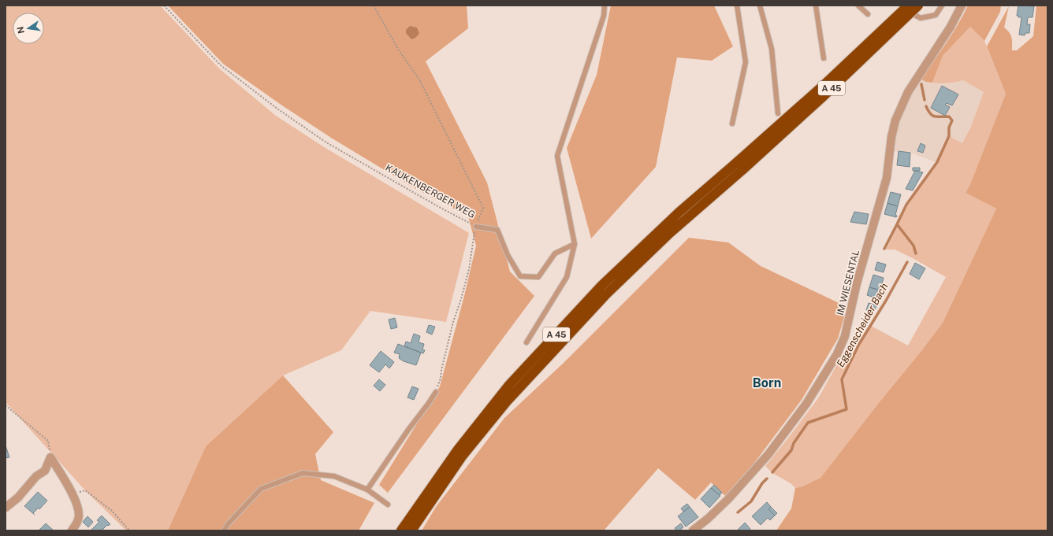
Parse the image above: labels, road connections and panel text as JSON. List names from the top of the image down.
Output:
{
  "streets": {
    "highway": ["A 45"],
    "street": ["IM WIESENTAL"],
    "path": ["KAUKENBERGER WEG"]
  },
  "districts": ["Born"],
  "water": ["Eggenscheider Bach"],
  "north": "left"
}
